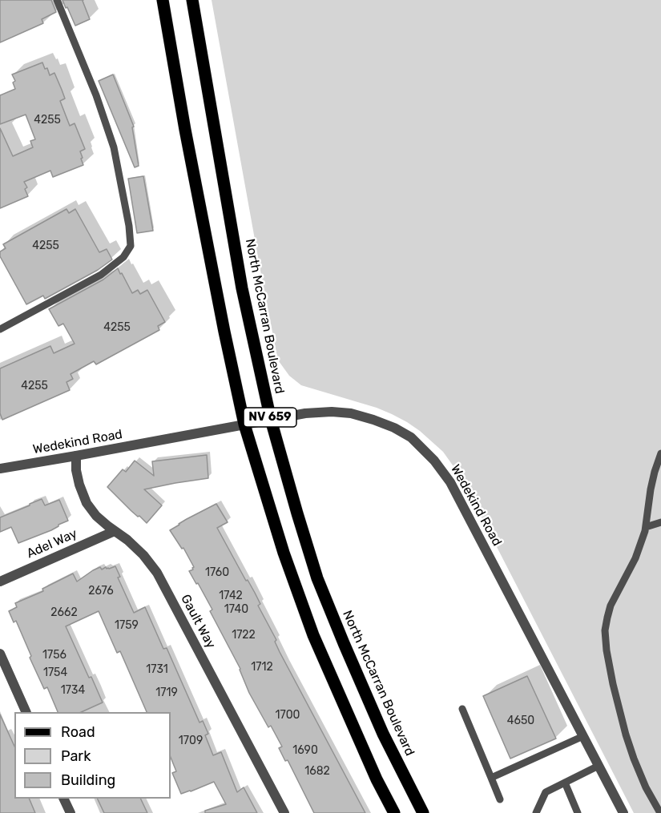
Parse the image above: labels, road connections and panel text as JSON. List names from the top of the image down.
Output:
{
  "streets": {
    "main road": ["North McCarran Boulevard", "NV 659"],
    "street": ["Wedekind Road", "Adel Way", "Gault Way"]
  },
  "crossings": [
    ["North McCarran Boulevard", "Wedekind Road"],
    ["NV 659", "Wedekind Road"],
    ["Wedekind Road", "Gault Way"],
    ["Adel Way", "Gault Way"]
  ],
  "house_numbers": [
    "4255",
    "4255",
    "4255",
    "4255",
    "1760",
    "2676",
    "1742",
    "1740",
    "2662",
    "1759",
    "1722",
    "1756",
    "1712",
    "1731",
    "1754",
    "1734",
    "1719",
    "1700",
    "4650",
    "1709",
    "1690",
    "1682"
  ],
  "legend": ["Road", "Park", "Building"]
}
